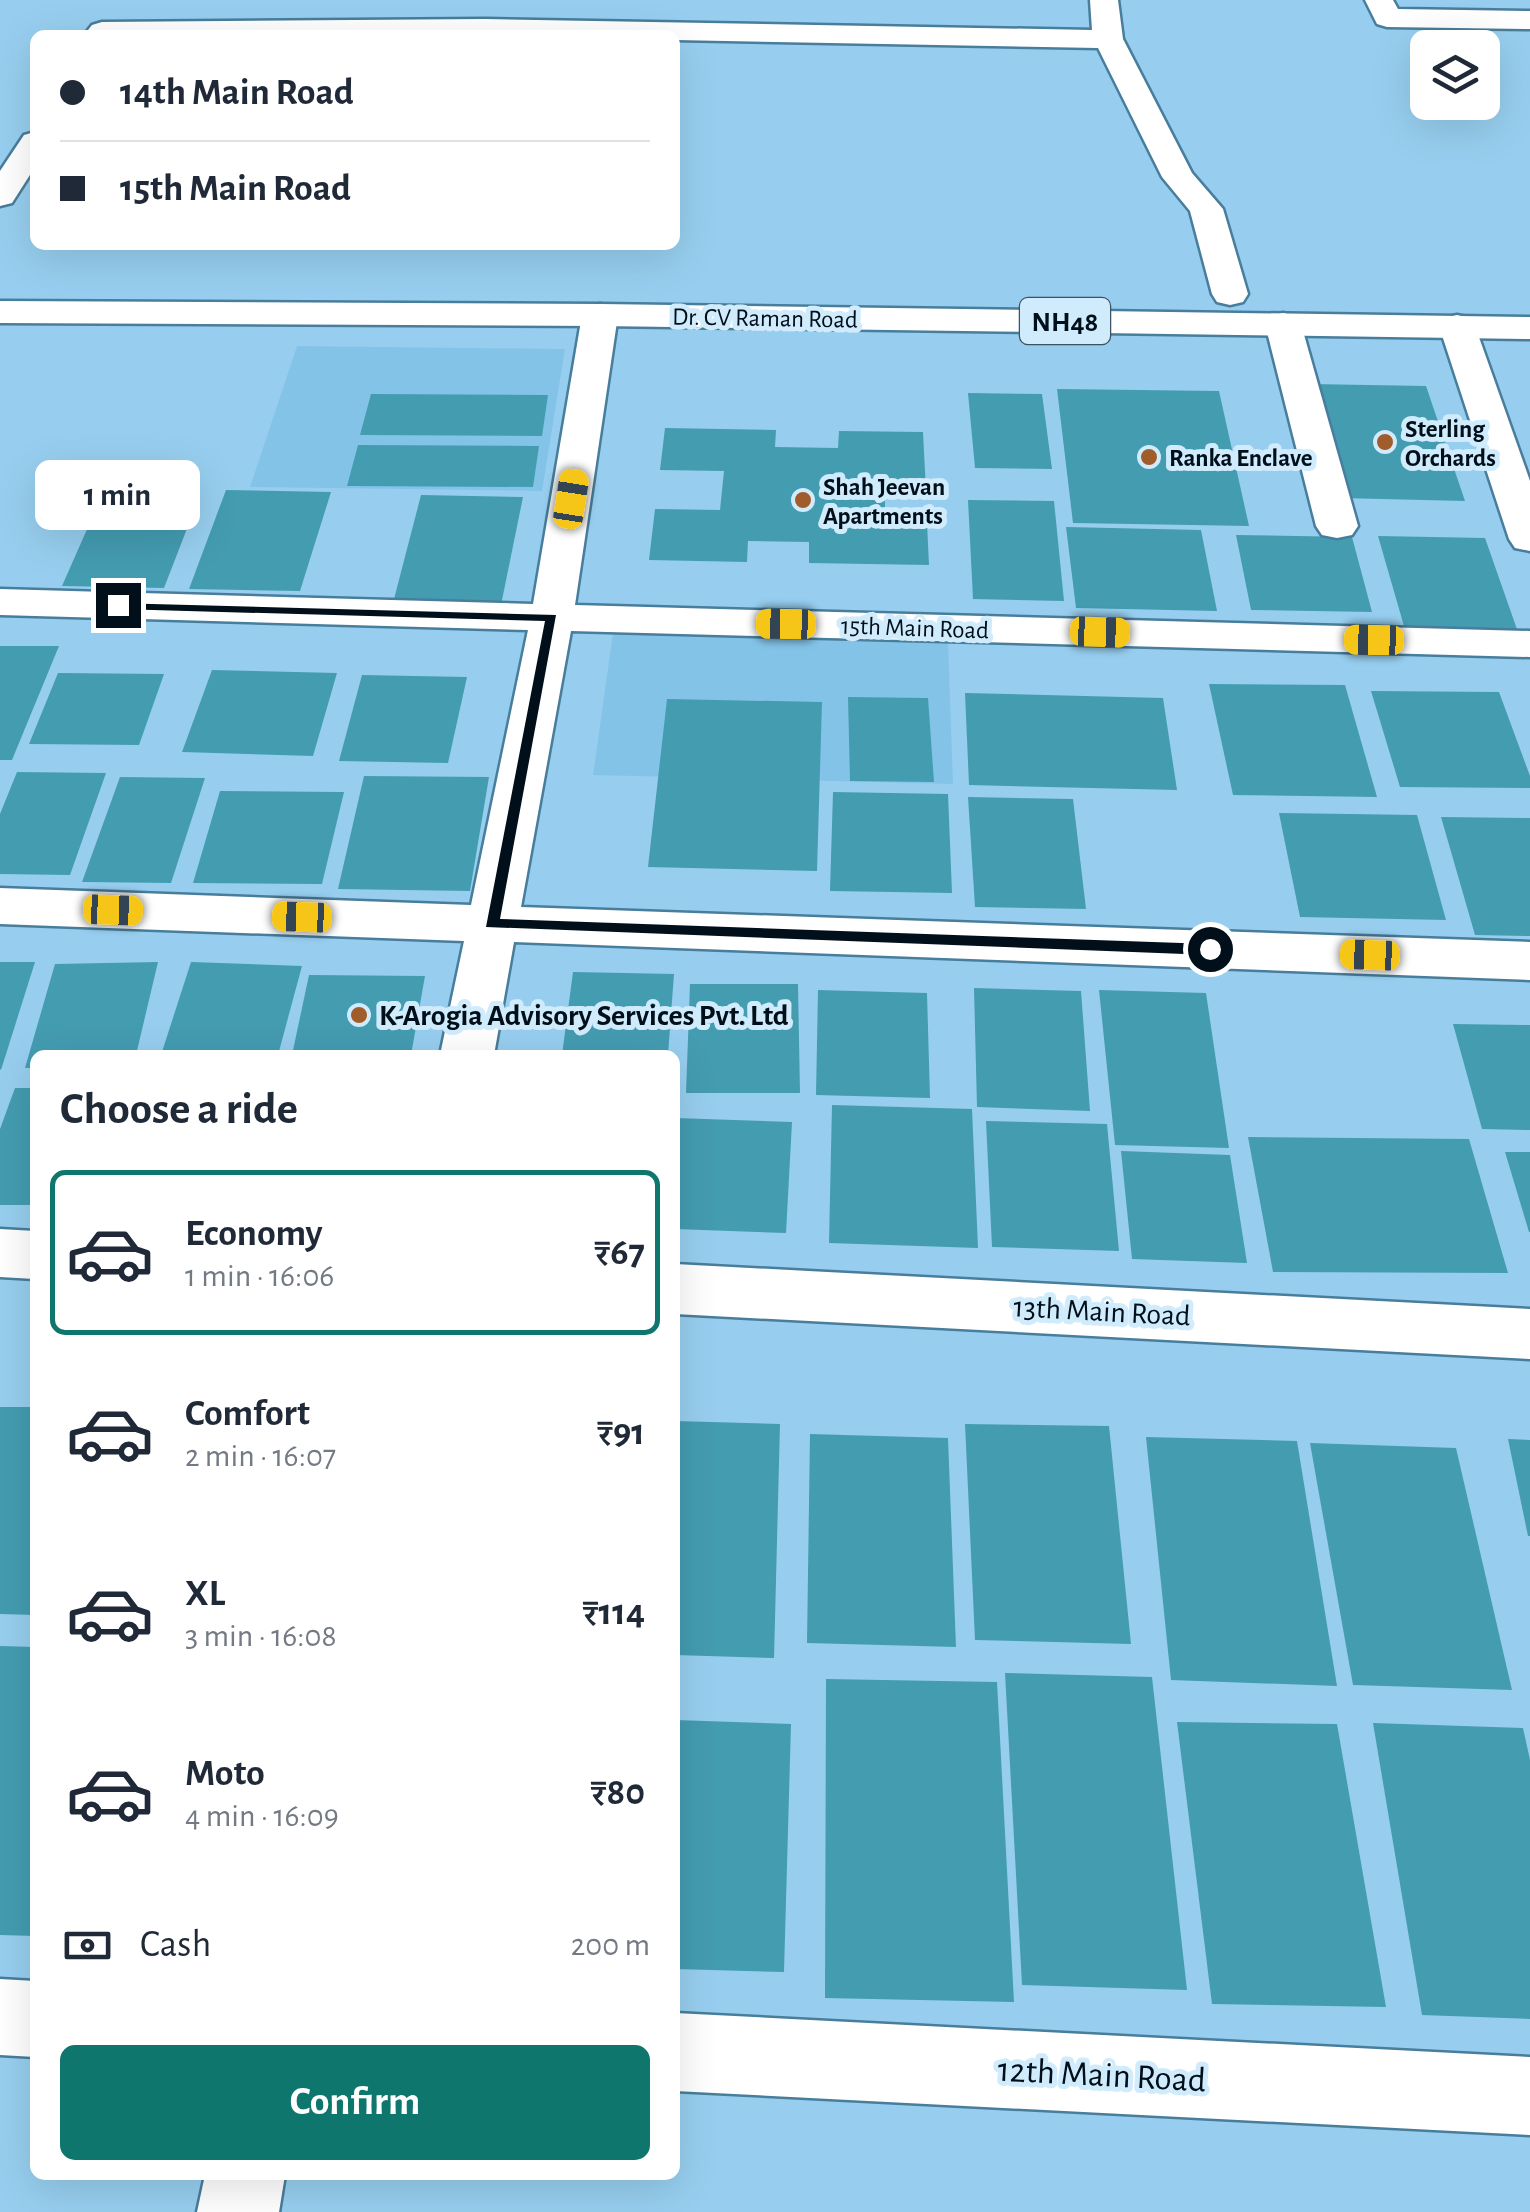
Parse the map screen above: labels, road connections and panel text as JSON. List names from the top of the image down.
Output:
{
  "streets": {
    "main road": [
      "Dr. CV Raman Road",
      "NH48",
      "15th Main Road",
      "13th Main Road",
      "12th Main Road"
    ]
  },
  "places": [
    "Sterling Orchards",
    "Ranka Enclave",
    "Shah Jeevan Apartments",
    "K-Arogia Advisory Services Pvt. Ltd"
  ],
  "page": {
    "banner": ["14th Main Road", "15th Main Road"],
    "bubble": "1 min",
    "heading": "Choose a ride",
    "list": [
      {
        "name": "Economy",
        "note": "1 min · 16:06",
        "value": "₹67"
      },
      {
        "name": "Comfort",
        "note": "2 min · 16:07",
        "value": "₹91"
      },
      {
        "name": "XL",
        "note": "3 min · 16:08",
        "value": "₹114"
      },
      {
        "name": "Moto",
        "note": "4 min · 16:09",
        "value": "₹80"
      }
    ],
    "pay": ["Cash", "200 m"],
    "buttons": "Confirm"
  }
}
